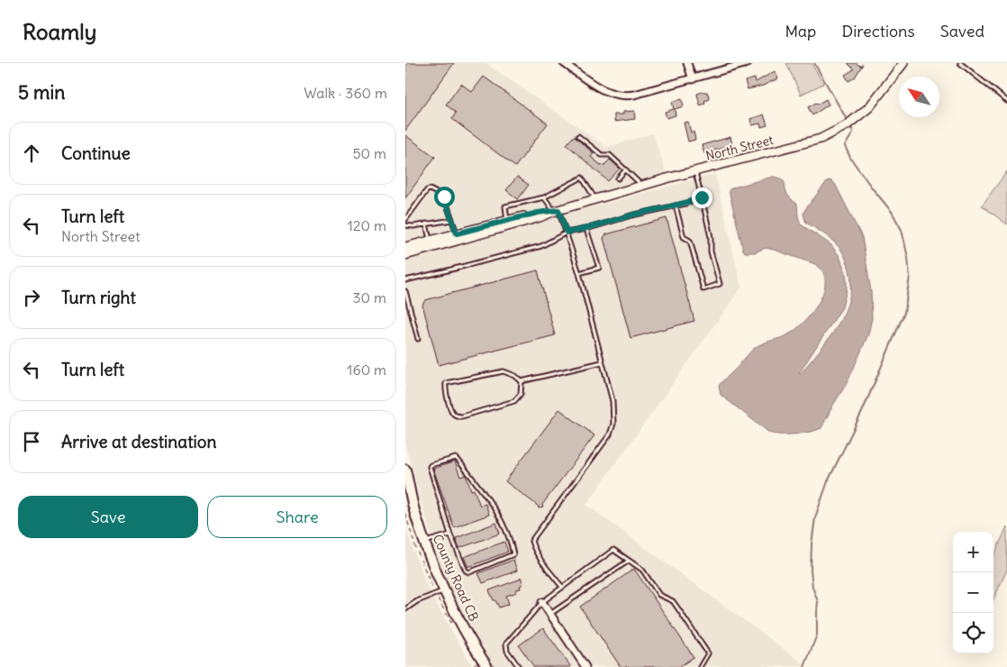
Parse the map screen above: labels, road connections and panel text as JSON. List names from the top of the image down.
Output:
{
  "streets": {
    "main road": ["County Road CB"],
    "street": ["North Street"]
  },
  "north": "top left",
  "page": {
    "header": "Roamly",
    "nav": ["Map", "Directions", "Saved"],
    "heading": ["5 min", "Walk · 360 m"],
    "list": [
      ["Continue", "50 m"],
      ["Turn left", "North Street", "120 m"],
      ["Turn right", "30 m"],
      ["Turn left", "160 m"],
      "Arrive at destination"
    ],
    "buttons": ["Save", "Share"],
    "map_buttons": ["+", "−"]
  }
}
